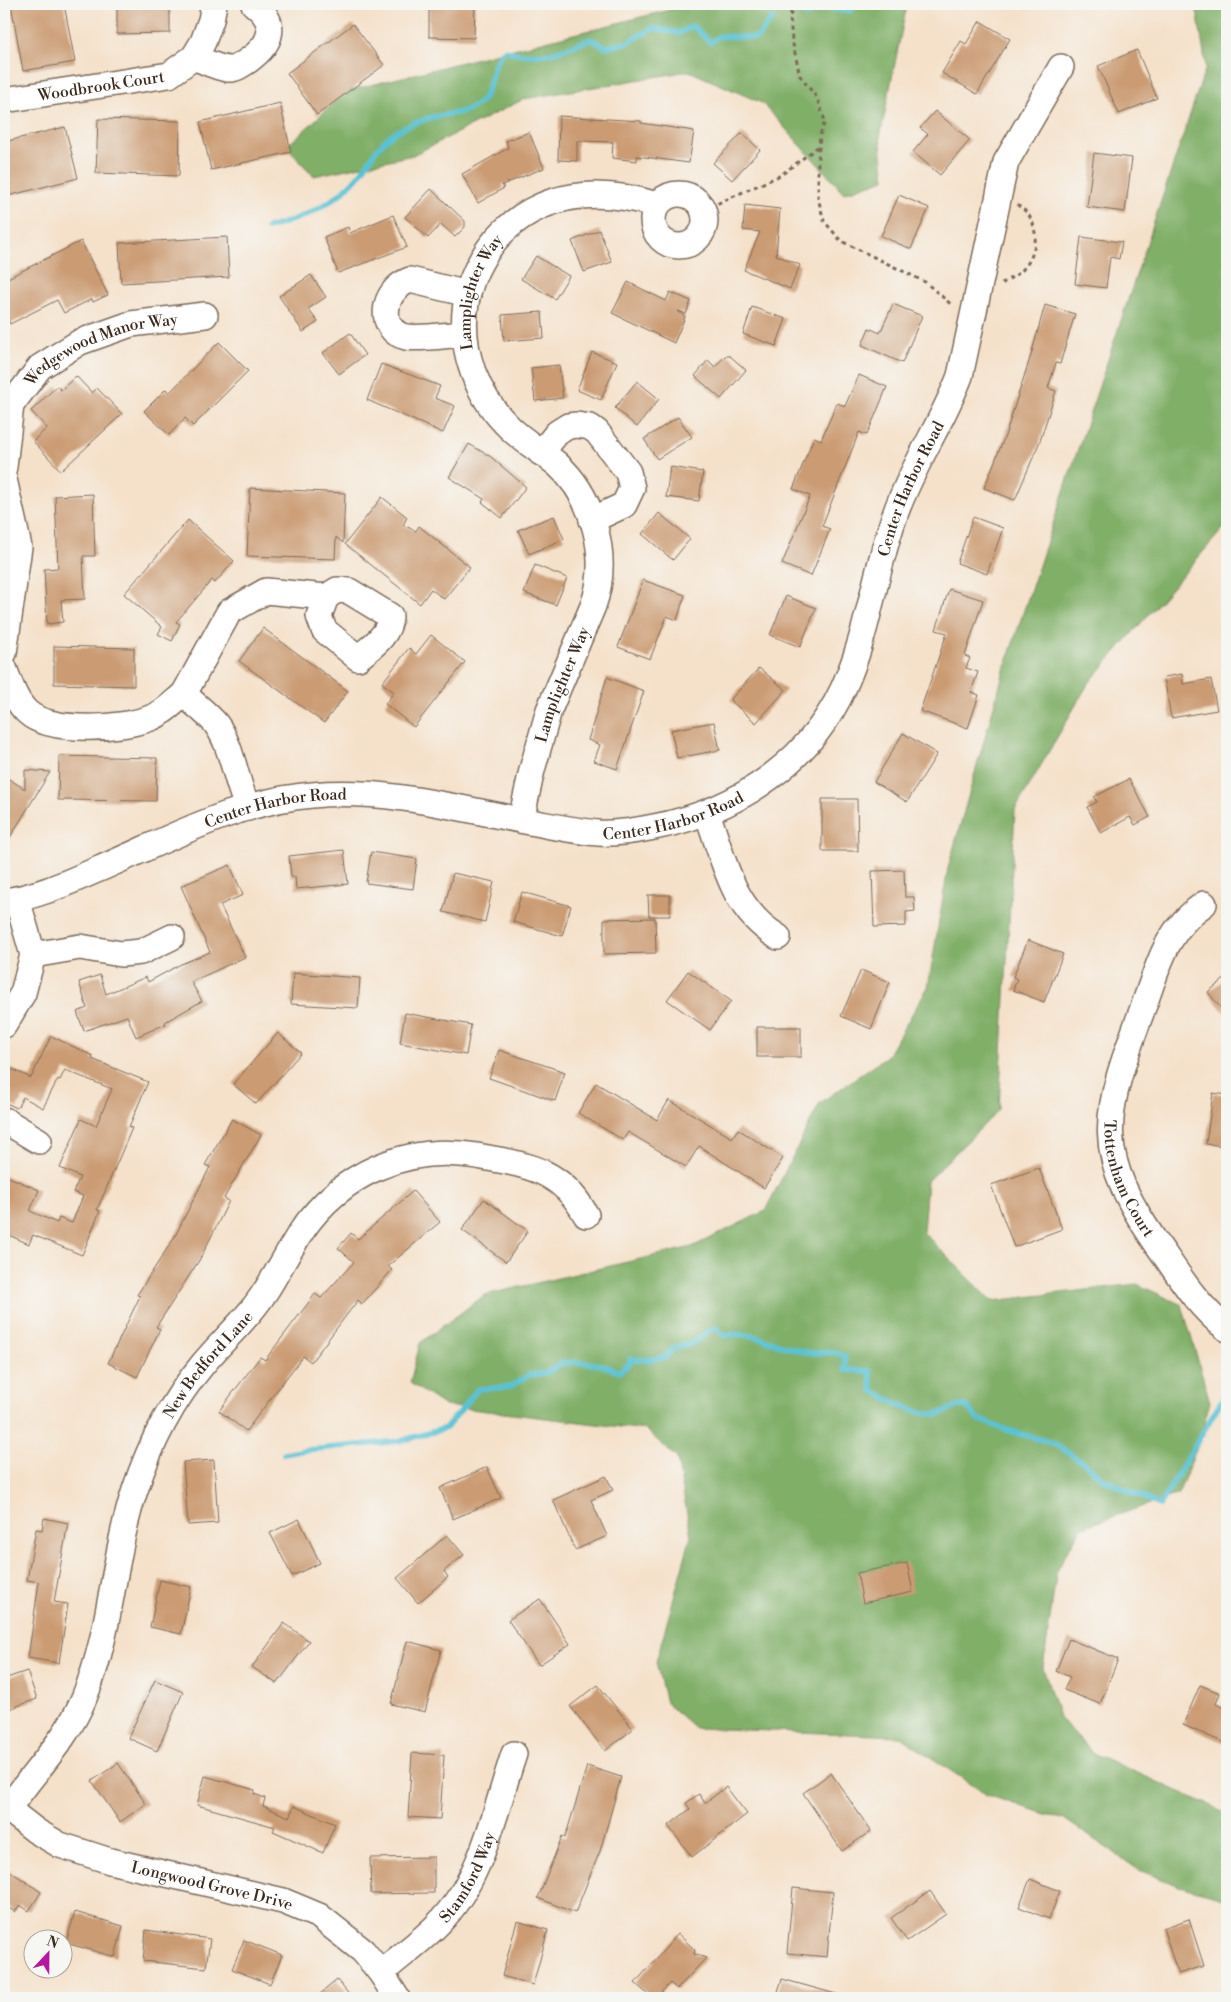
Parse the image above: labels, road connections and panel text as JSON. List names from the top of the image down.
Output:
{
  "streets": {
    "street": [
      "Woodbrook Court",
      "Lamplighter Way",
      "Wedgewood Manor Way",
      "Center Harbor Road",
      "Tottenham Court",
      "New Bedford Lane",
      "Stamford Way",
      "Longwood Grove Drive"
    ]
  },
  "crossings": [
    ["Lamplighter Way", "Center Harbor Road"],
    ["New Bedford Lane", "Longwood Grove Drive"],
    ["Stamford Way", "Longwood Grove Drive"]
  ],
  "north": "top"
}
